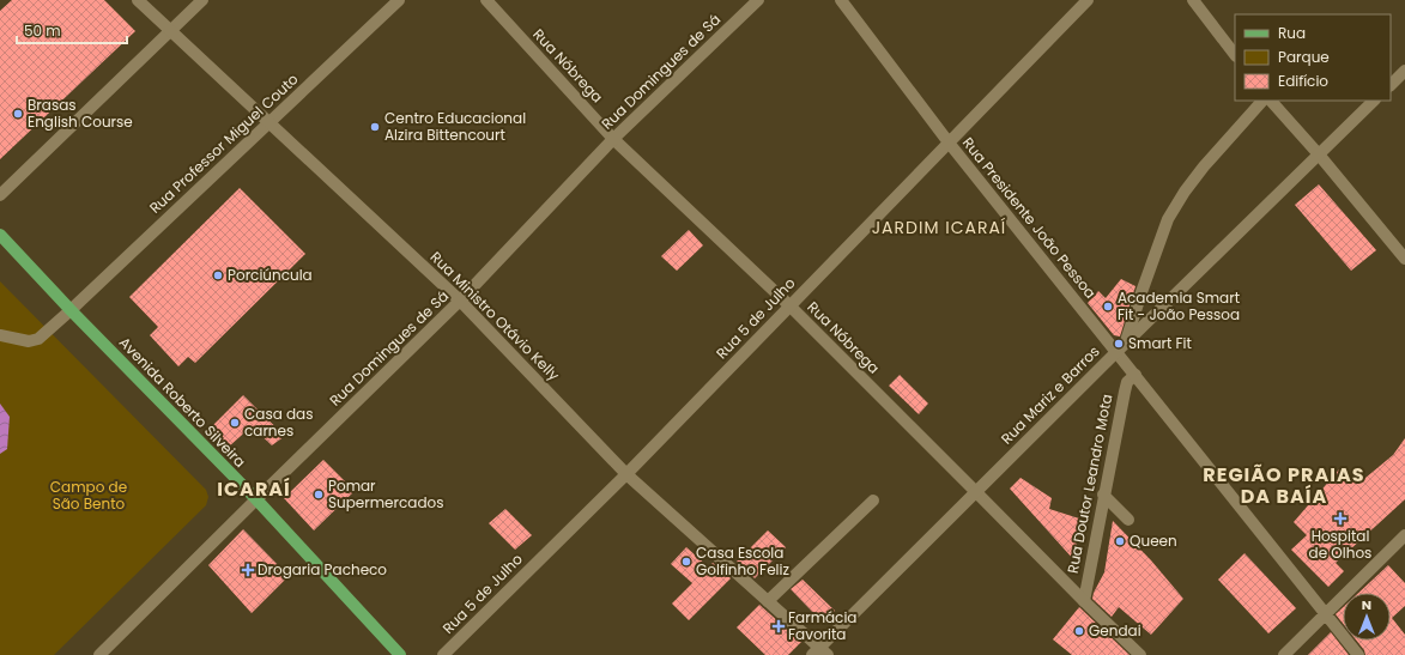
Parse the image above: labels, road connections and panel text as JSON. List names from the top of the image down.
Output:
{
  "streets": {
    "main road": ["Avenida Roberto Silveira"],
    "street": [
      "Rua Nóbrega",
      "Rua Domingues de Sá",
      "Rua Professor Miguel Couto",
      "Rua Presidente João Pessoa",
      "Rua Ministro Otávio Kelly",
      "Rua 5 de Julho",
      "Rua Mariz e Barros",
      "Rua Doutor Leandro Mota"
    ]
  },
  "crossings": [
    ["Rua Nóbrega", "Rua Domingues de Sá"],
    ["Rua Nóbrega", "Rua 5 de Julho"],
    ["Rua Nóbrega", "Rua Mariz e Barros"],
    ["Rua Nóbrega", "Rua Doutor Leandro Mota"],
    ["Rua Domingues de Sá", "Rua Ministro Otávio Kelly"],
    ["Rua Domingues de Sá", "Avenida Roberto Silveira"],
    ["Rua Professor Miguel Couto", "Rua Ministro Otávio Kelly"],
    ["Rua Professor Miguel Couto", "Avenida Roberto Silveira"],
    ["Rua Presidente João Pessoa", "Rua 5 de Julho"],
    ["Rua Presidente João Pessoa", "Rua Mariz e Barros"],
    ["Rua Presidente João Pessoa", "Rua Doutor Leandro Mota"],
    ["Rua Ministro Otávio Kelly", "Rua 5 de Julho"],
    ["Rua Ministro Otávio Kelly", "Rua Mariz e Barros"]
  ],
  "districts": ["JARDIM ICARAÍ", "REGIÃO PRAIAS DA BAÍA", "ICARAÍ"],
  "parks": ["Campo de São Bento"],
  "places": {
    "other": [
      "Brasas English Course",
      "Centro Educacional Alzira Bittencourt",
      "Porciúncula",
      "Academia Smart Fit - João Pessoa",
      "Smart Fit",
      "Casa das carnes",
      "Pomar Supermercados",
      "Queen",
      "Casa Escola Golfinho Feliz",
      "Gendai"
    ],
    "health": ["Hospital de Olhos", "Drogaria Pacheco", "Farmácia Favorita"]
  },
  "legend": ["Rua", "Parque", "Edifício"],
  "scale_bar": "50 m",
  "north": "top"
}
